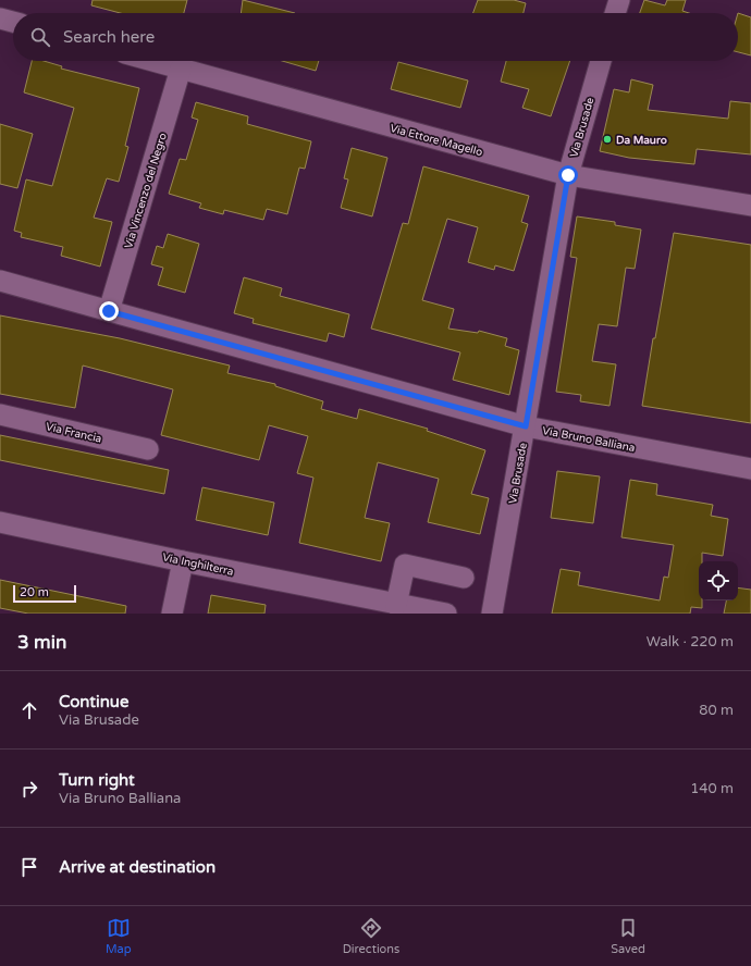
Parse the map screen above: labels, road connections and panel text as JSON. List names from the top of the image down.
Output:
{
  "streets": {
    "street": [
      "Via Brusade",
      "Via Ettore Magello",
      "Via Vincenzo del Negro",
      "Via Francia",
      "Via Bruno Balliana",
      "Via Inghilterra"
    ]
  },
  "crossings": [
    ["Via Brusade", "Via Ettore Magello"],
    ["Via Brusade", "Via Bruno Balliana"],
    ["Via Ettore Magello", "Via Vincenzo del Negro"],
    ["Via Vincenzo del Negro", "Via Bruno Balliana"]
  ],
  "places": ["Da Mauro"],
  "scale_bar": "20 m",
  "page": {
    "search": "Search here",
    "scale": "20 m",
    "heading": ["3 min", "Walk · 220 m"],
    "list": [
      ["Continue", "Via Brusade", "80 m"],
      ["Turn right", "Via Bruno Balliana", "140 m"],
      "Arrive at destination"
    ],
    "nav": ["Map", "Directions", "Saved"]
  }
}
